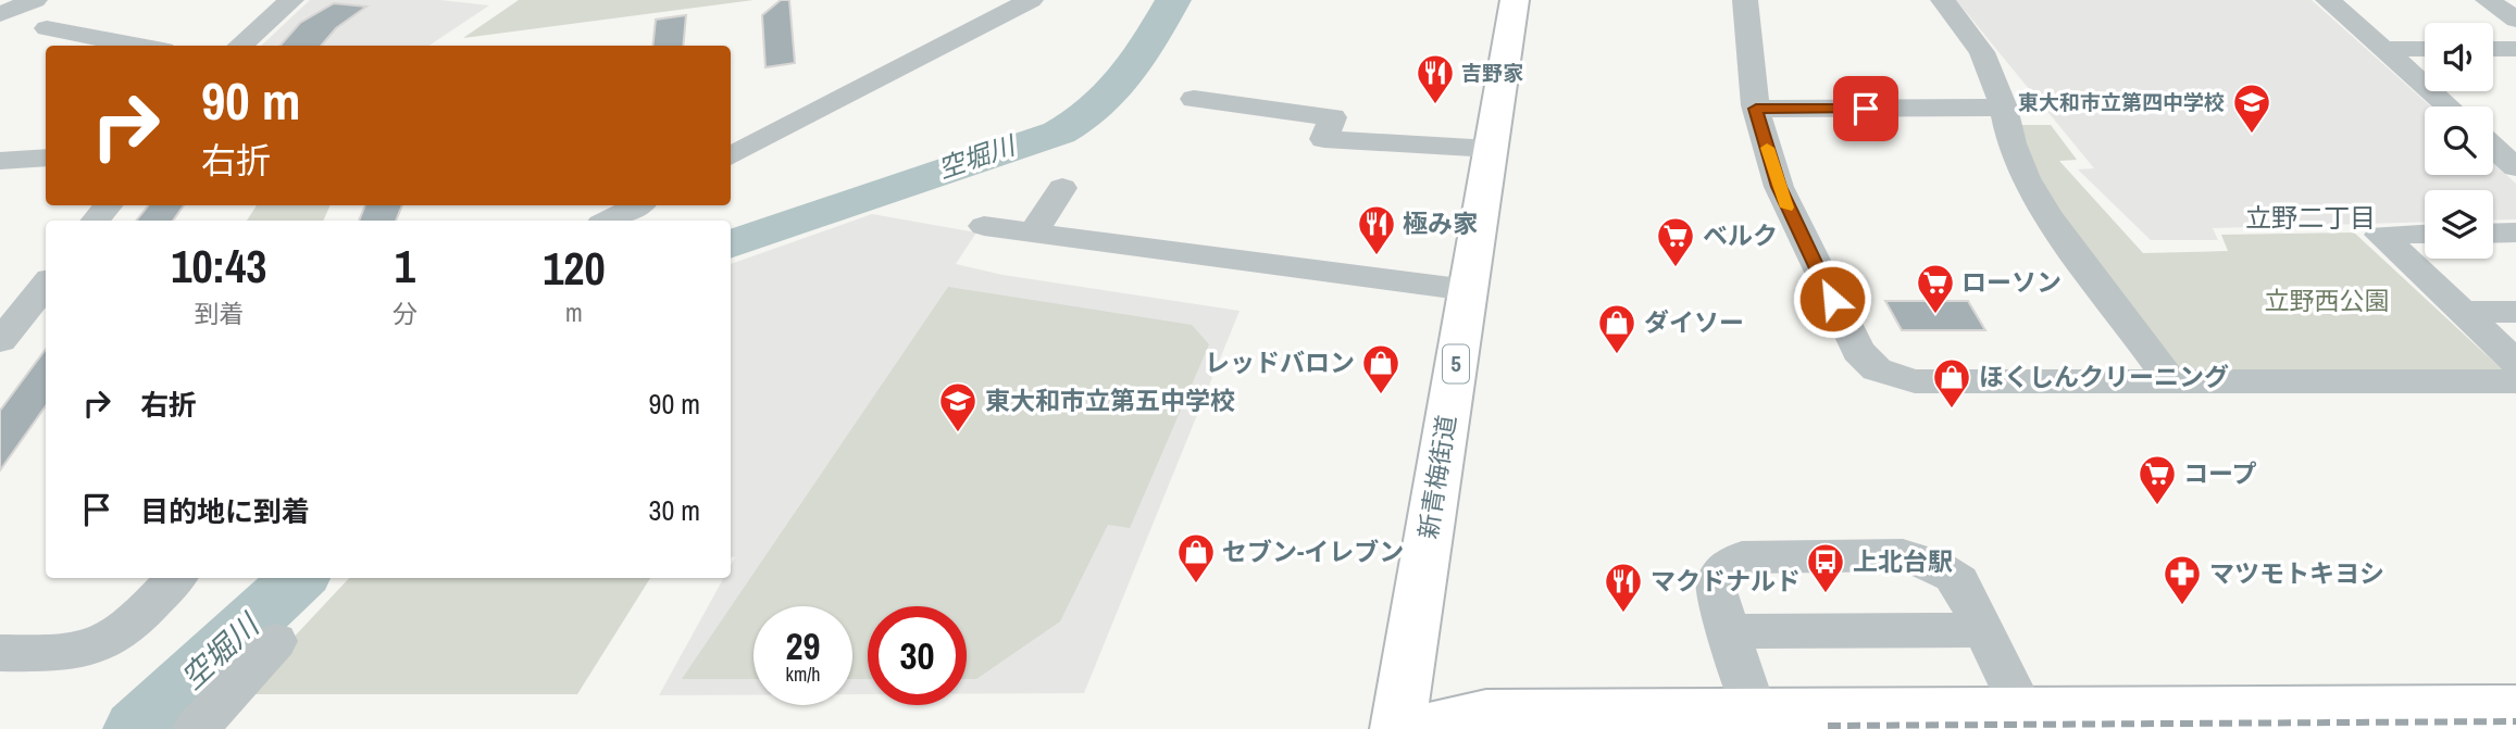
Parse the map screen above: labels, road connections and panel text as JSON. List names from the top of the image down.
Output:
{
  "streets": {
    "main road": ["5", "新青梅街道"]
  },
  "districts": ["立野二丁目"],
  "water": ["空堀川"],
  "parks": ["立野西公園"],
  "places": {
    "restaurant": ["吉野家", "極み家", "マクドナルド"],
    "school or university": ["東大和市立第四中学校", "東大和市立第五中学校"],
    "supermarket": ["ベルク", "ローソン", "コープ"],
    "shop": [
      "ダイソー",
      "レッドバロン",
      "ほくしんクリーニング",
      "セブン-イレブン"
    ],
    "bus stop": ["上北台駅"],
    "pharmacy": ["マツモトキヨシ"]
  },
  "page": {
    "turn": ["90 m", "右折"],
    "eta": [
      "10:43",
      "到着",
      "1",
      "分",
      "120",
      "m"
    ],
    "list": [
      {
        "name": "右折",
        "value": "90 m"
      },
      {
        "name": "目的地に到着",
        "value": "30 m"
      }
    ],
    "speed": "29 km/h",
    "limit": "30"
  }
}
